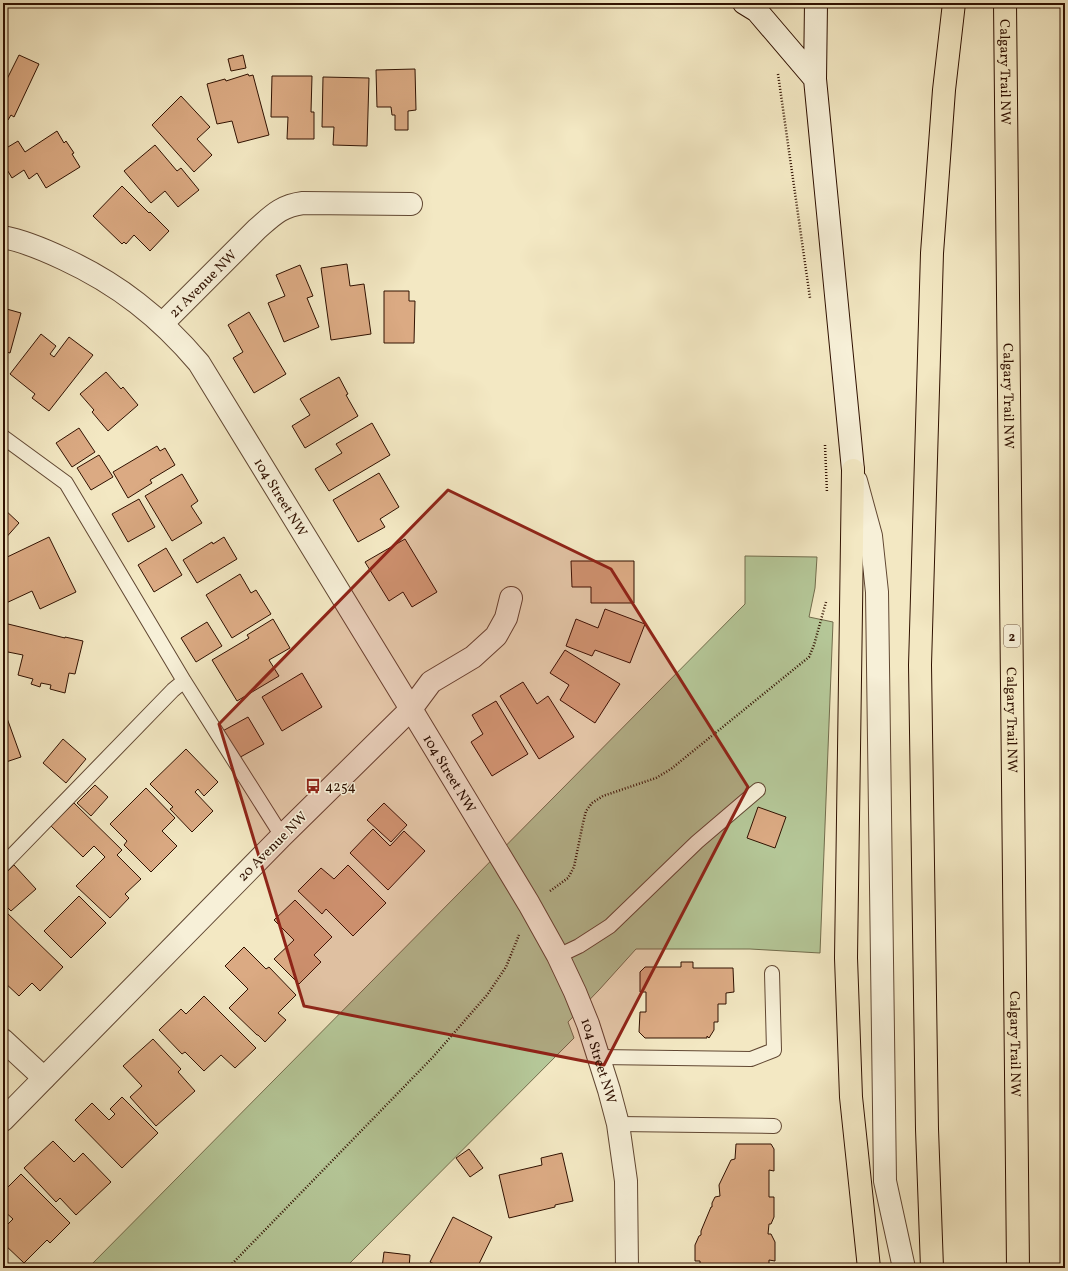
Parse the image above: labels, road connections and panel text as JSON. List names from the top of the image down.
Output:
{
  "streets": {
    "highway": ["Calgary Trail NW", "2"],
    "street": ["21 Avenue NW", "104 Street NW", "20 Avenue NW"]
  },
  "crossings": [
    ["21 Avenue NW", "104 Street NW"],
    ["104 Street NW", "20 Avenue NW"]
  ],
  "places": {
    "bus stop": ["4254"]
  }
}
